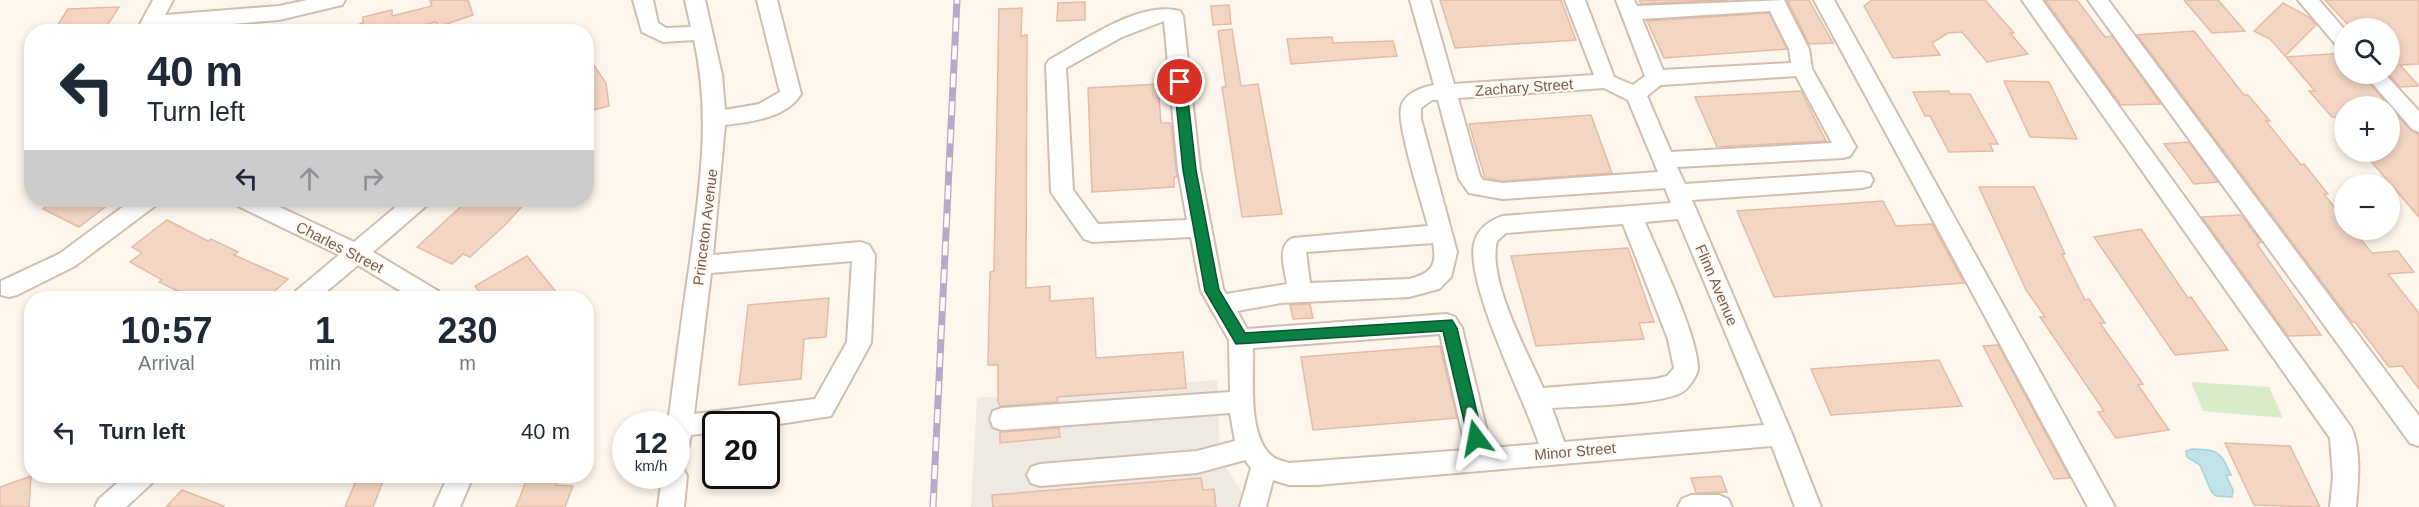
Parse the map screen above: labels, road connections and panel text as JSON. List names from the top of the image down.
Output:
{
  "streets": {
    "street": [
      "Zachary Street",
      "Princeton Avenue",
      "Charles Street",
      "Flinn Avenue",
      "Minor Street"
    ]
  },
  "crossings": [
    ["Flinn Avenue", "Minor Street"]
  ],
  "page": {
    "map_buttons": ["+", "−"],
    "turn": ["40 m", "Turn left"],
    "eta": [
      "10:57",
      "Arrival",
      "1",
      "min",
      "230",
      "m"
    ],
    "list": [
      {
        "name": "Turn left",
        "value": "40 m"
      }
    ],
    "speed": "12 km/h",
    "limit": "20"
  }
}
